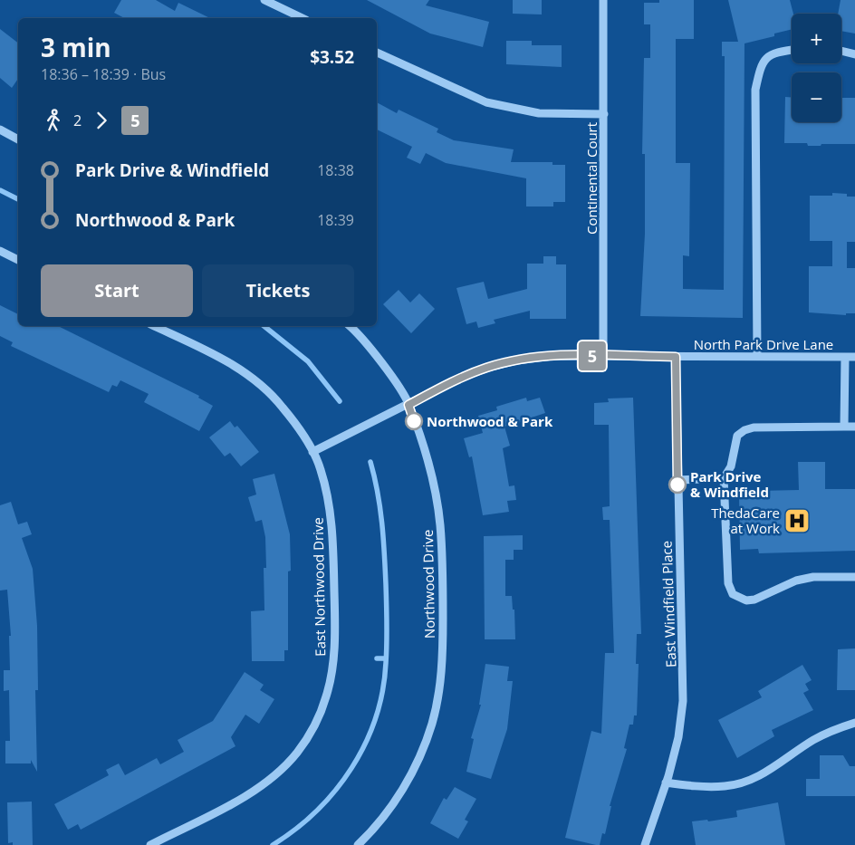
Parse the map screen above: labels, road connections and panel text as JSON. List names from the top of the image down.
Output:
{
  "streets": {
    "street": [
      "Continental Court",
      "North Park Drive Lane",
      "Northwood Drive",
      "East Northwood Drive",
      "East Windfield Place"
    ]
  },
  "crossings": [
    ["Continental Court", "North Park Drive Lane"],
    ["North Park Drive Lane", "Northwood Drive"],
    ["North Park Drive Lane", "East Northwood Drive"],
    ["North Park Drive Lane", "East Windfield Place"]
  ],
  "places": {
    "other": ["Northwood & Park", "Park Drive & Windfield"],
    "hospital": ["ThedaCare at Work"]
  },
  "lines": ["bus line 5"],
  "page": {
    "on_map": "5",
    "map_buttons": ["+", "−"],
    "heading": ["3 min", "18:36 – 18:39 · Bus", "$3.52"],
    "legs": ["2", "5"],
    "list": [
      {
        "name": "Park Drive & Windfield",
        "value": "18:38"
      },
      {
        "name": "Northwood & Park",
        "value": "18:39"
      }
    ],
    "buttons": ["Start", "Tickets"]
  }
}
